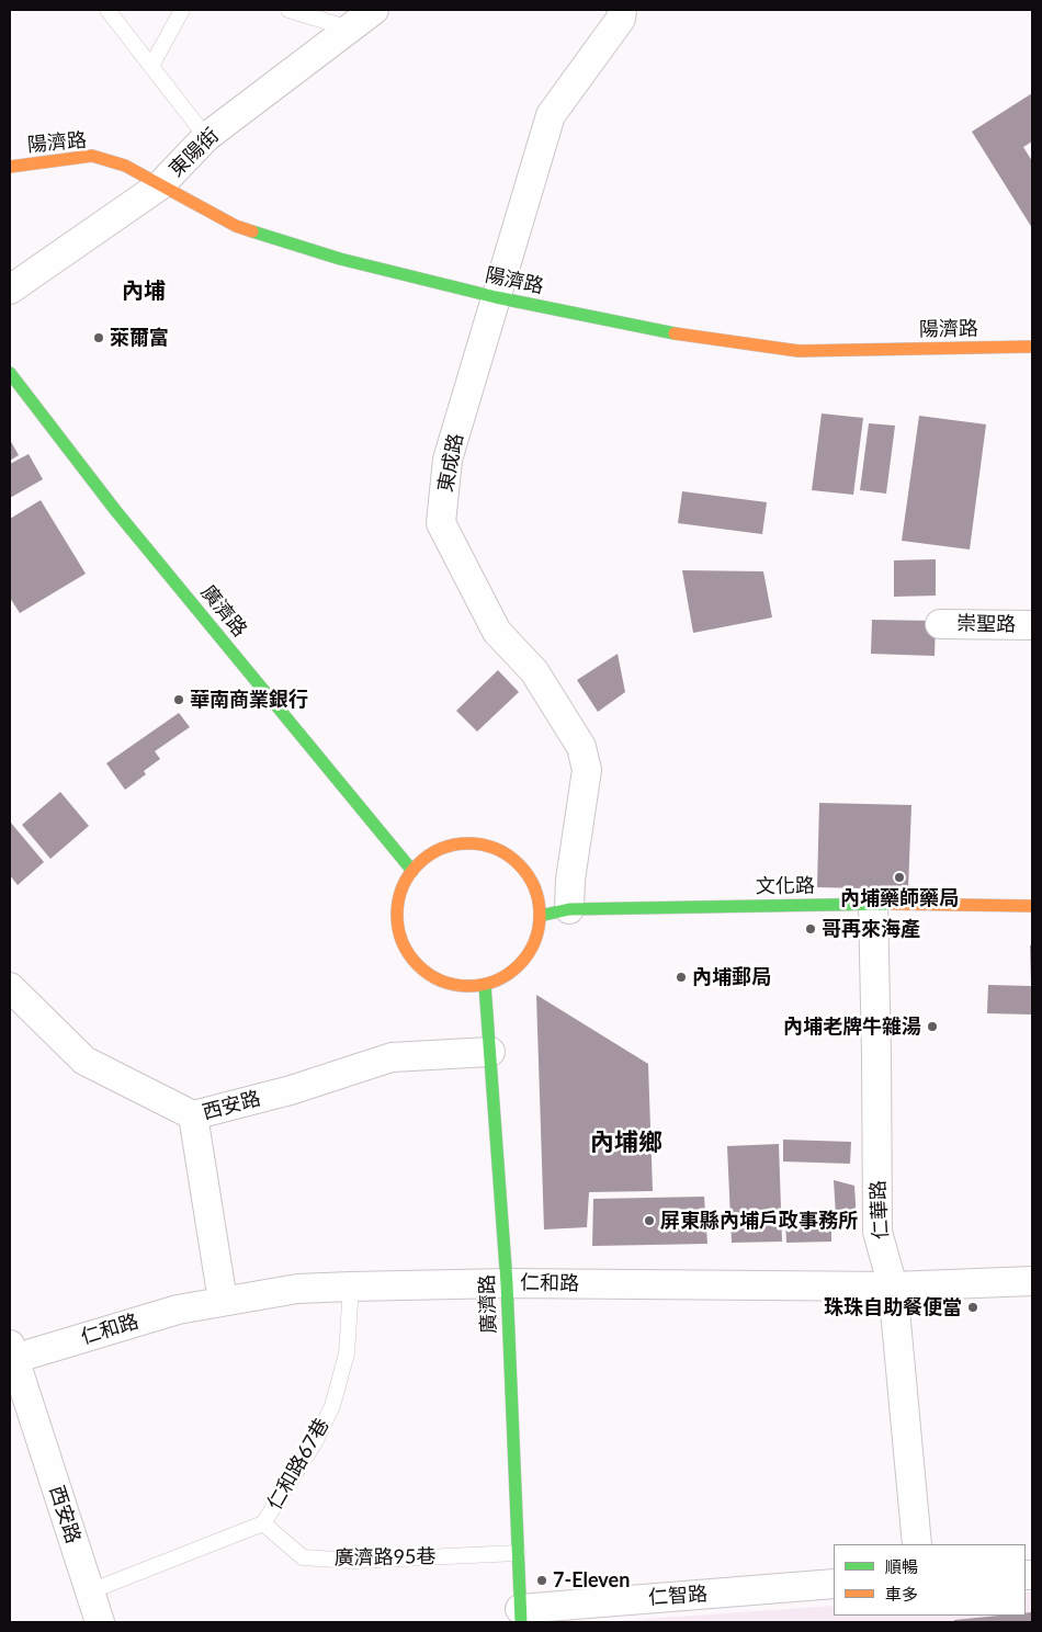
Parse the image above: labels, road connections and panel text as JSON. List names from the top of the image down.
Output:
{
  "streets": {
    "main road": ["陽濟路", "廣濟路", "文化路"],
    "street": [
      "東陽街",
      "東成路",
      "崇聖路",
      "西安路",
      "仁華路",
      "仁和路",
      "仁智路"
    ],
    "lane": ["仁和路67巷", "廣濟路95巷"]
  },
  "crossings": [
    ["陽濟路", "東陽街"],
    ["陽濟路", "東成路"],
    ["東成路", "文化路"],
    ["廣濟路", "文化路"],
    ["廣濟路", "西安路"],
    ["廣濟路", "仁和路"],
    ["廣濟路", "廣濟路95巷"],
    ["廣濟路", "仁智路"],
    ["文化路", "仁華路"],
    ["西安路", "仁和路"],
    ["西安路", "仁和路67巷"],
    ["仁華路", "仁和路"],
    ["仁和路", "仁和路67巷"],
    ["仁和路67巷", "廣濟路95巷"]
  ],
  "districts": ["內埔", "內埔鄉"],
  "places": [
    "萊爾富",
    "華南商業銀行",
    "內埔藥師藥局",
    "哥再來海產",
    "內埔郵局",
    "內埔老牌牛雜湯",
    "屏東縣內埔戶政事務所",
    "珠珠自助餐便當",
    "7-Eleven"
  ],
  "legend": ["順暢", "車多"]
}
